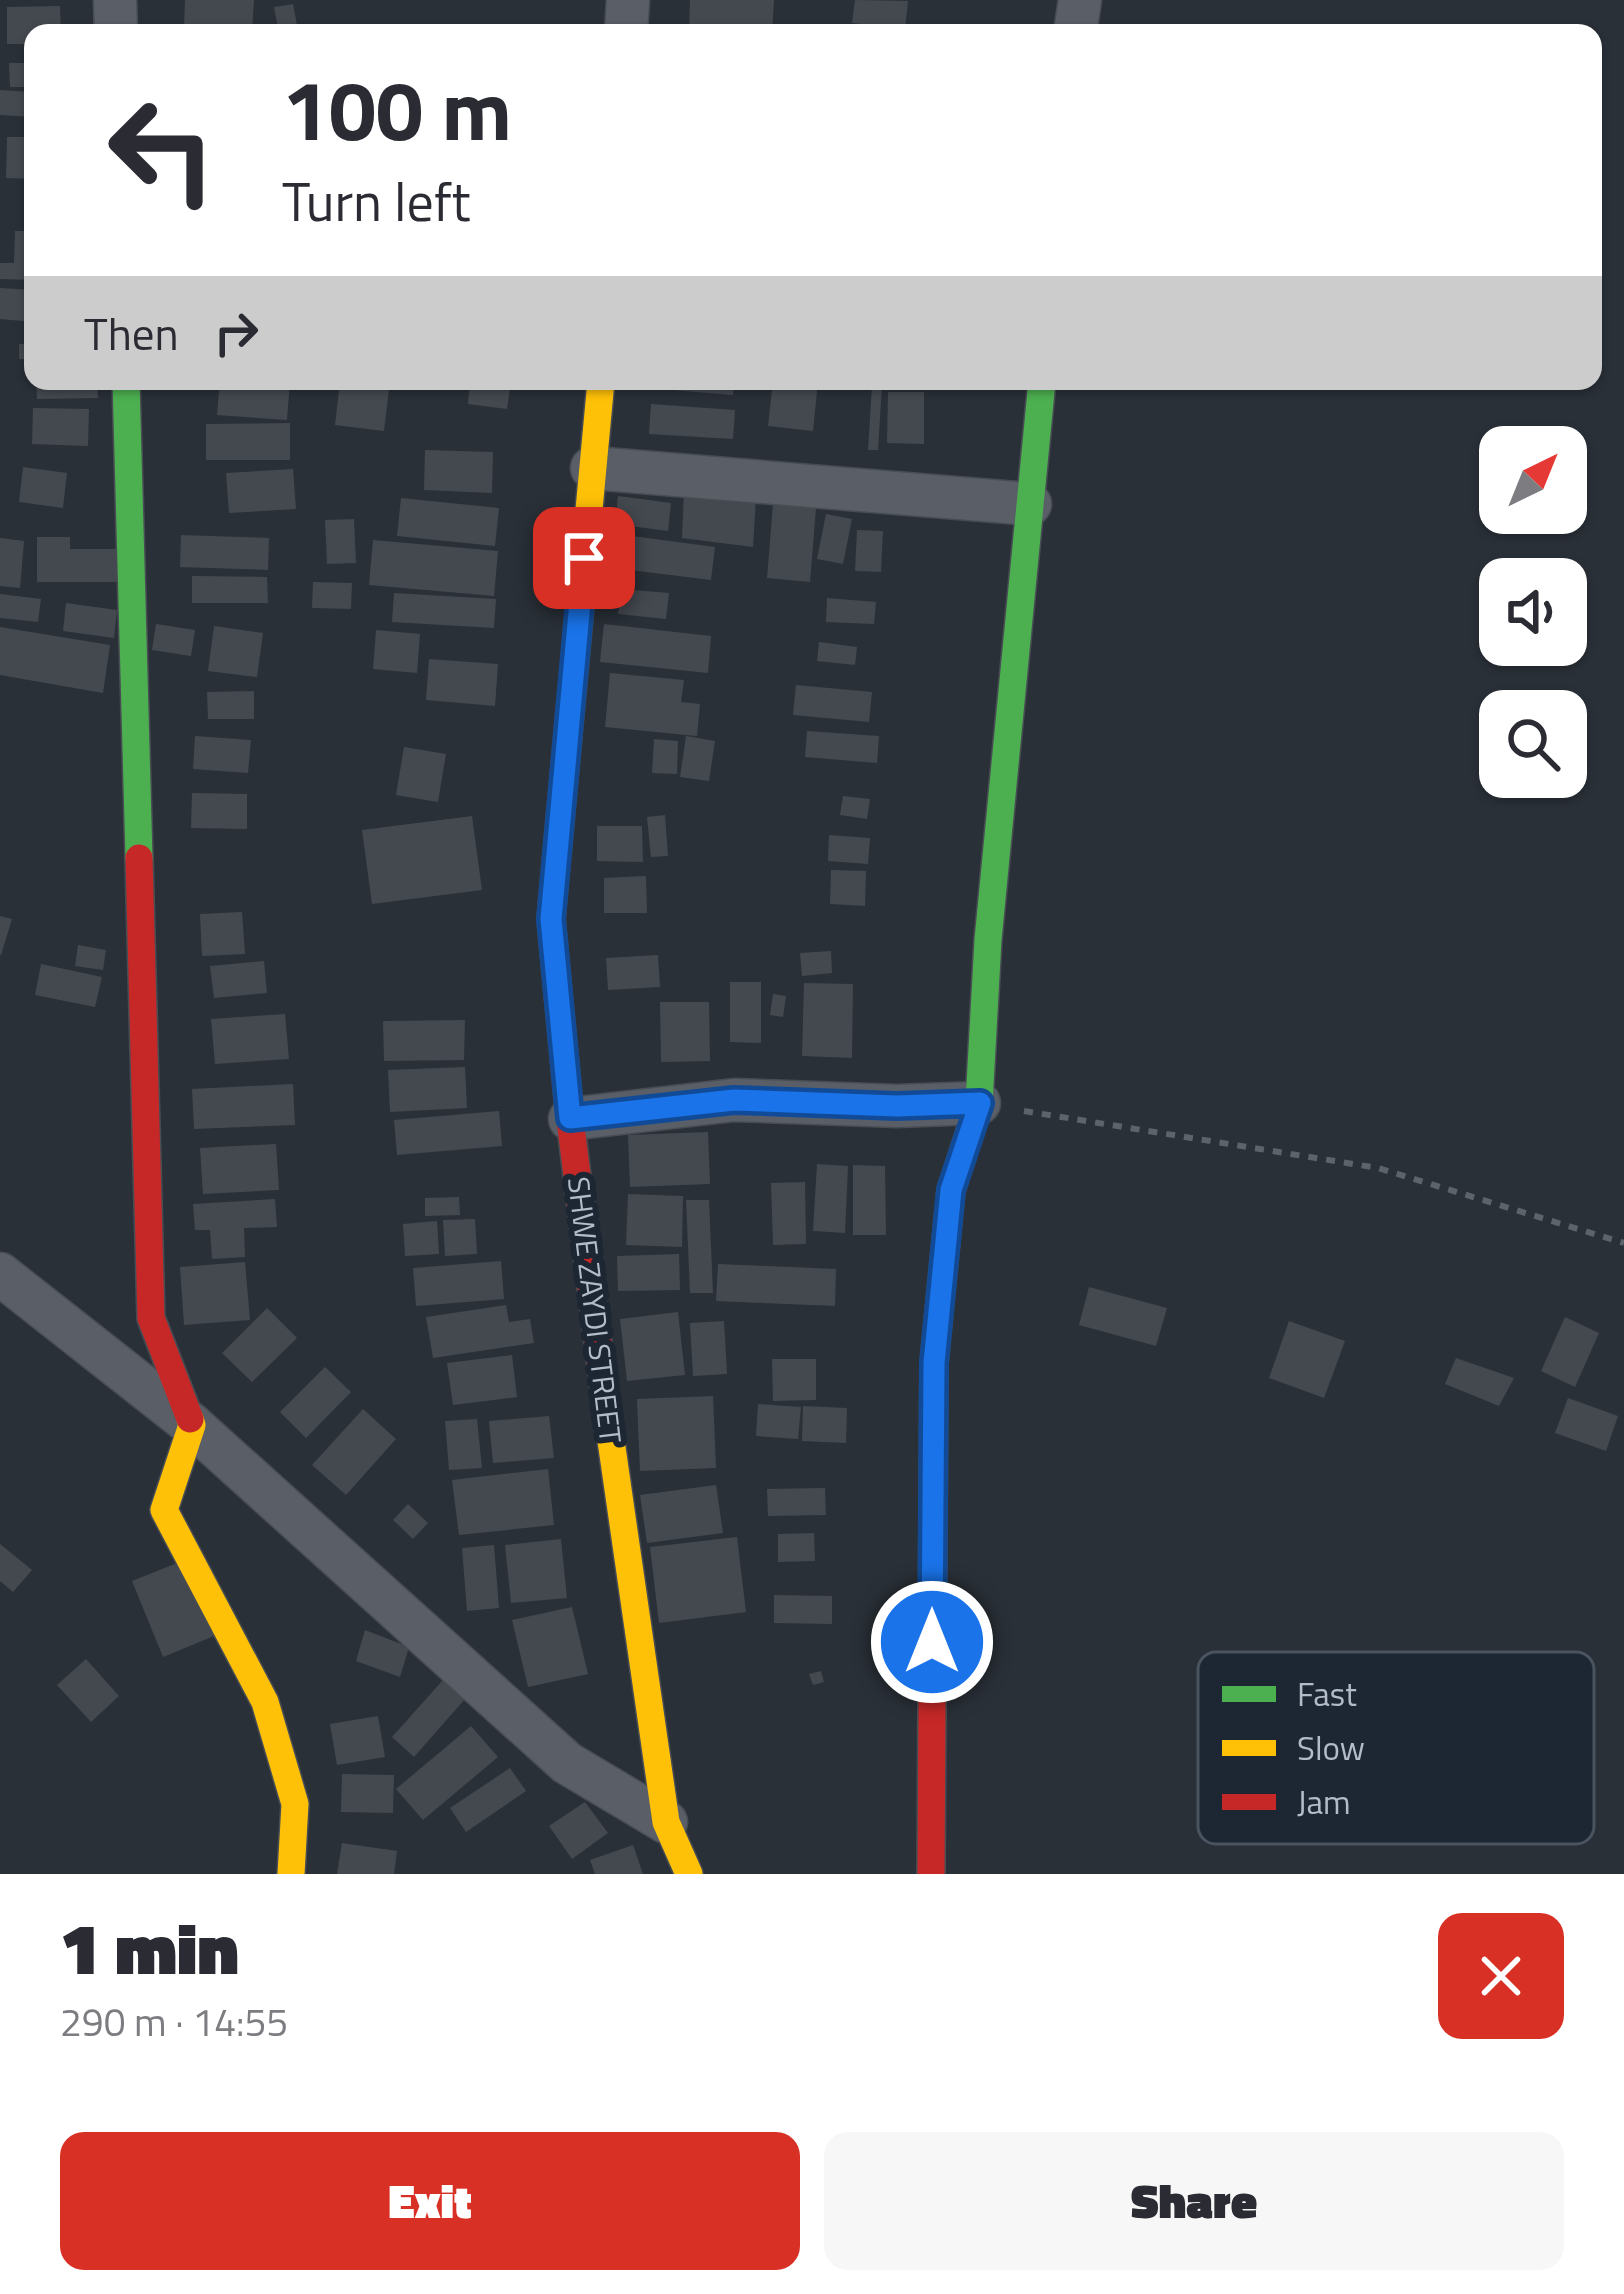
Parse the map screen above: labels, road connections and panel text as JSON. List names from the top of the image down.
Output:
{
  "streets": {
    "street": ["SHWE ZAYDI STREET"]
  },
  "legend": ["Fast", "Slow", "Jam"],
  "north": "top right",
  "page": {
    "turn": ["100 m", "Turn left"],
    "then": "Then",
    "heading": ["1 min", "290 m · 14:55"],
    "buttons": ["Exit", "Share"]
  }
}
